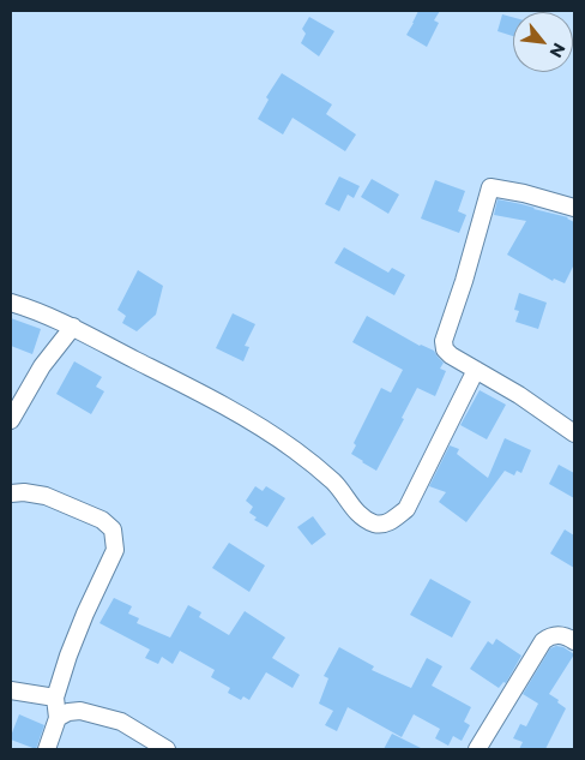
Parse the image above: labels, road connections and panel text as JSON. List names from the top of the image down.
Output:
{
  "north": "bottom right"
}
